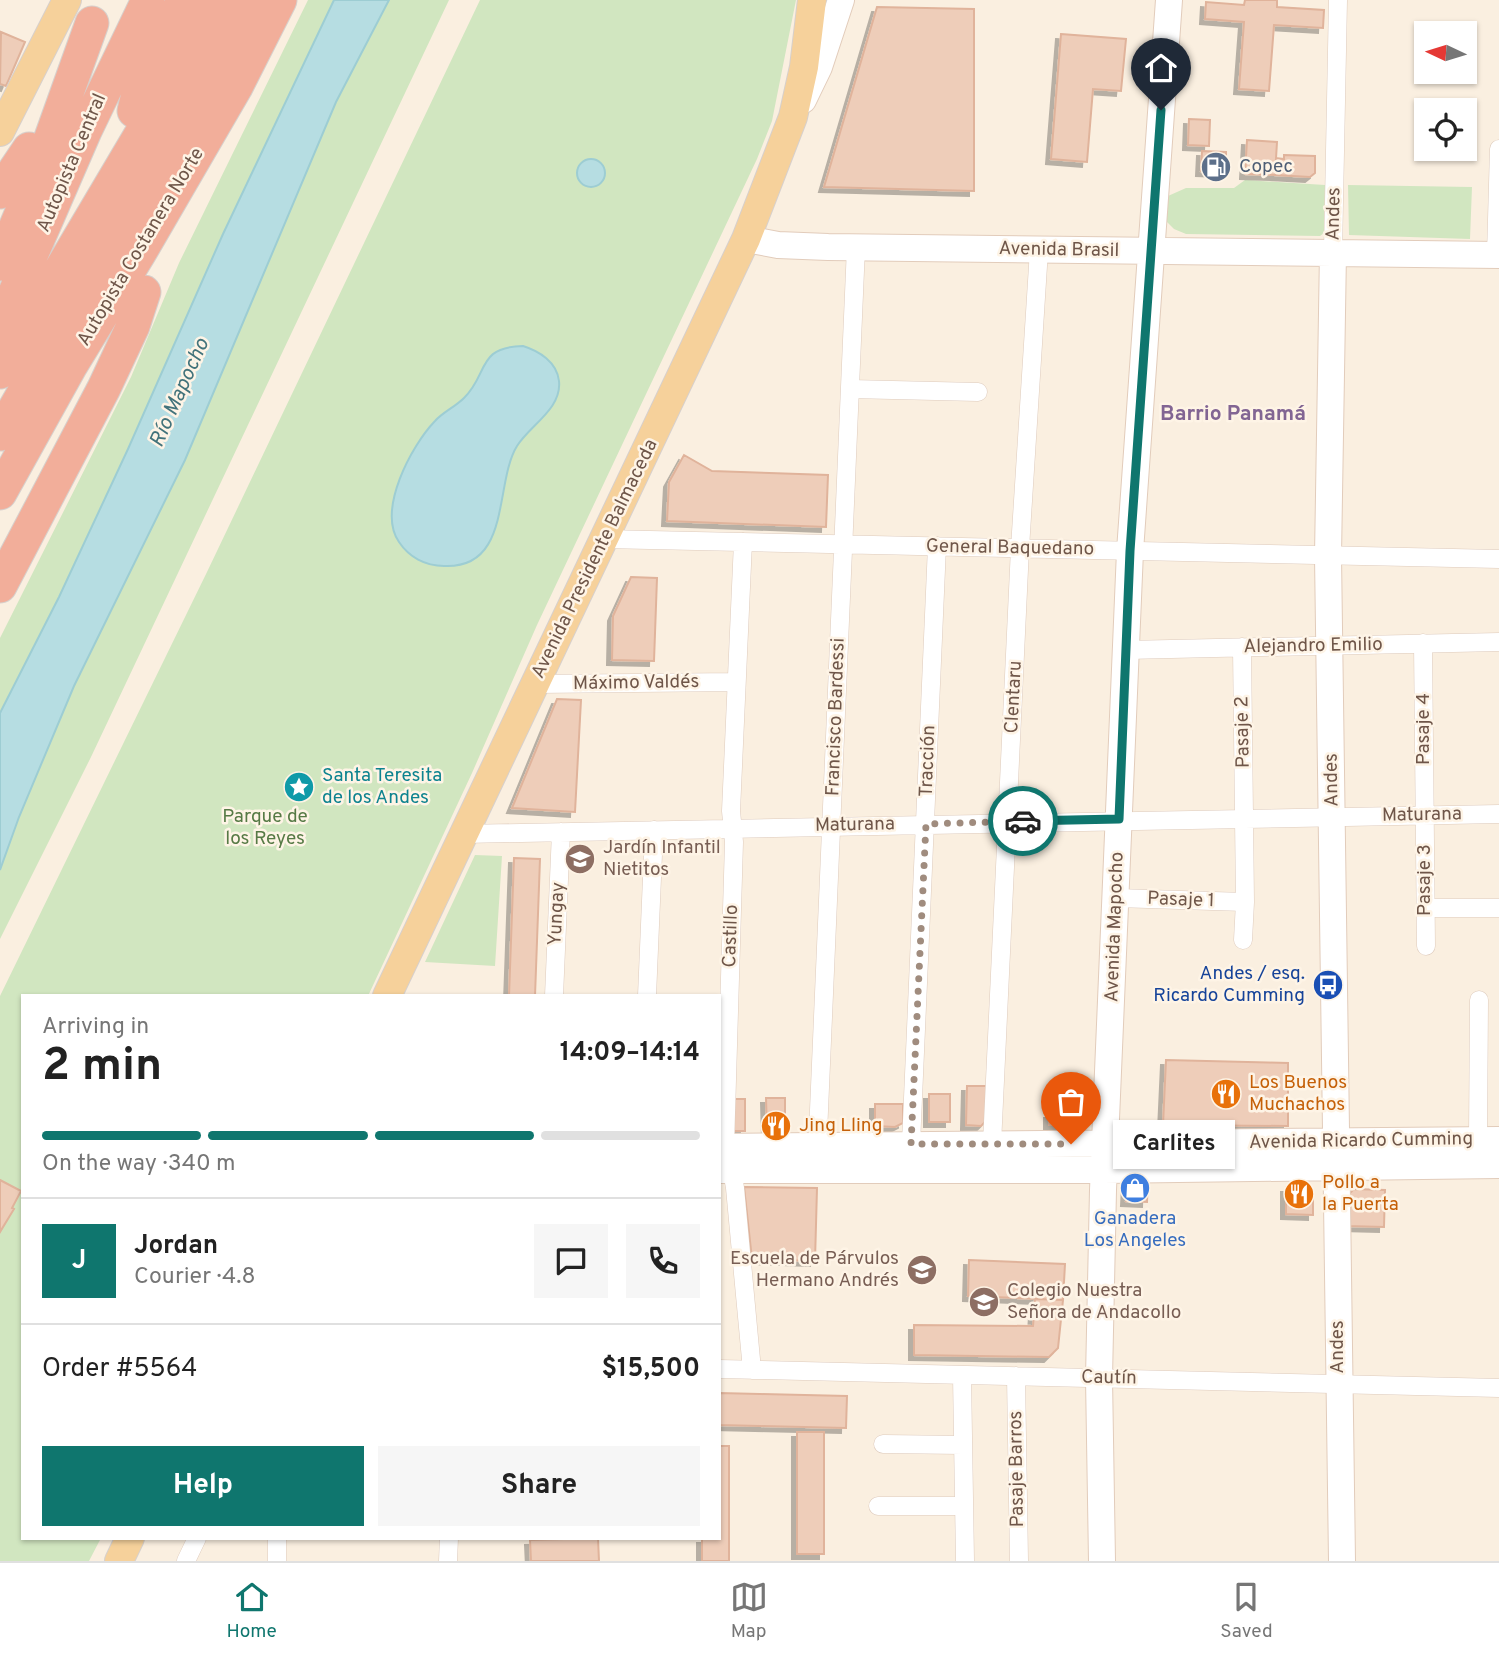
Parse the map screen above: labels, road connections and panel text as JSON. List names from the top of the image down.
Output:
{
  "streets": {
    "highway": ["Autopista Central", "Autopista Costanera Norte"],
    "main road": [
      "Andes",
      "Avenida Brasil",
      "Avenida Presidente Balmaceda",
      "Avenida Mapocho",
      "Avenida Ricardo Cumming"
    ],
    "street": [
      "General Baquedano",
      "Alejandro Emilio",
      "Máximo Valdés",
      "Clentaru",
      "Francisco Bardessi",
      "Pasaje 4",
      "Pasaje 2",
      "Tracción",
      "Maturana",
      "Pasaje 3",
      "Pasaje 1",
      "Yungay",
      "Castillo",
      "Cautín",
      "Pasaje Barros"
    ]
  },
  "crossings": [
    ["Andes", "Avenida Brasil"],
    ["Andes", "General Baquedano"],
    ["Andes", "Alejandro Emilio"],
    ["Andes", "Maturana"],
    ["Andes", "Avenida Ricardo Cumming"],
    ["Andes", "Cautín"],
    ["Avenida Brasil", "Avenida Presidente Balmaceda"],
    ["Avenida Brasil", "Clentaru"],
    ["Avenida Brasil", "Francisco Bardessi"],
    ["Avenida Brasil", "Avenida Mapocho"],
    ["General Baquedano", "Avenida Presidente Balmaceda"],
    ["General Baquedano", "Clentaru"],
    ["General Baquedano", "Francisco Bardessi"],
    ["General Baquedano", "Tracción"],
    ["General Baquedano", "Avenida Mapocho"],
    ["General Baquedano", "Castillo"],
    ["Avenida Presidente Balmaceda", "Máximo Valdés"],
    ["Avenida Presidente Balmaceda", "Maturana"],
    ["Alejandro Emilio", "Pasaje 4"],
    ["Alejandro Emilio", "Pasaje 2"],
    ["Alejandro Emilio", "Avenida Mapocho"],
    ["Máximo Valdés", "Castillo"],
    ["Clentaru", "Maturana"],
    ["Clentaru", "Avenida Ricardo Cumming"],
    ["Francisco Bardessi", "Maturana"],
    ["Francisco Bardessi", "Avenida Ricardo Cumming"],
    ["Pasaje 4", "Maturana"],
    ["Pasaje 4", "Pasaje 3"],
    ["Pasaje 2", "Maturana"],
    ["Tracción", "Maturana"],
    ["Tracción", "Avenida Ricardo Cumming"],
    ["Maturana", "Pasaje 3"],
    ["Maturana", "Yungay"],
    ["Maturana", "Avenida Mapocho"],
    ["Maturana", "Castillo"],
    ["Pasaje 1", "Avenida Mapocho"],
    ["Avenida Mapocho", "Avenida Ricardo Cumming"],
    ["Avenida Mapocho", "Cautín"],
    ["Castillo", "Avenida Ricardo Cumming"],
    ["Castillo", "Cautín"],
    ["Cautín", "Pasaje Barros"]
  ],
  "districts": ["Barrio Panamá"],
  "water": ["Río Mapocho"],
  "parks": ["Parque de los Reyes"],
  "places": {
    "fuel station": ["Copec"],
    "place": ["Santa Teresita de los Andes"],
    "school or university": ["Jardín Infantil Nietitos", "Escuela de Párvulos Hermano Andrés", "Colegio Nuestra Señora de Andacollo"],
    "bus stop": ["Andes / esq. Ricardo Cumming"],
    "restaurant": ["Los Buenos Muchachos", "Jing Lling", "Pollo a la Puerta"],
    "other": ["Carlites"],
    "shop": ["Ganadera Los Angeles"]
  },
  "north": "left",
  "page": {
    "heading": ["2 min", "Arriving in", "14:09–14:14"],
    "panel": [
      "Jordan",
      "Courier · 4.8",
      "Order #5564",
      "$15,500"
    ],
    "bar": "On the way · 340 m",
    "bubble": "Carlites",
    "round": "J",
    "buttons": ["Help", "Share"],
    "tabs": ["Home", "Map", "Saved"]
  }
}
